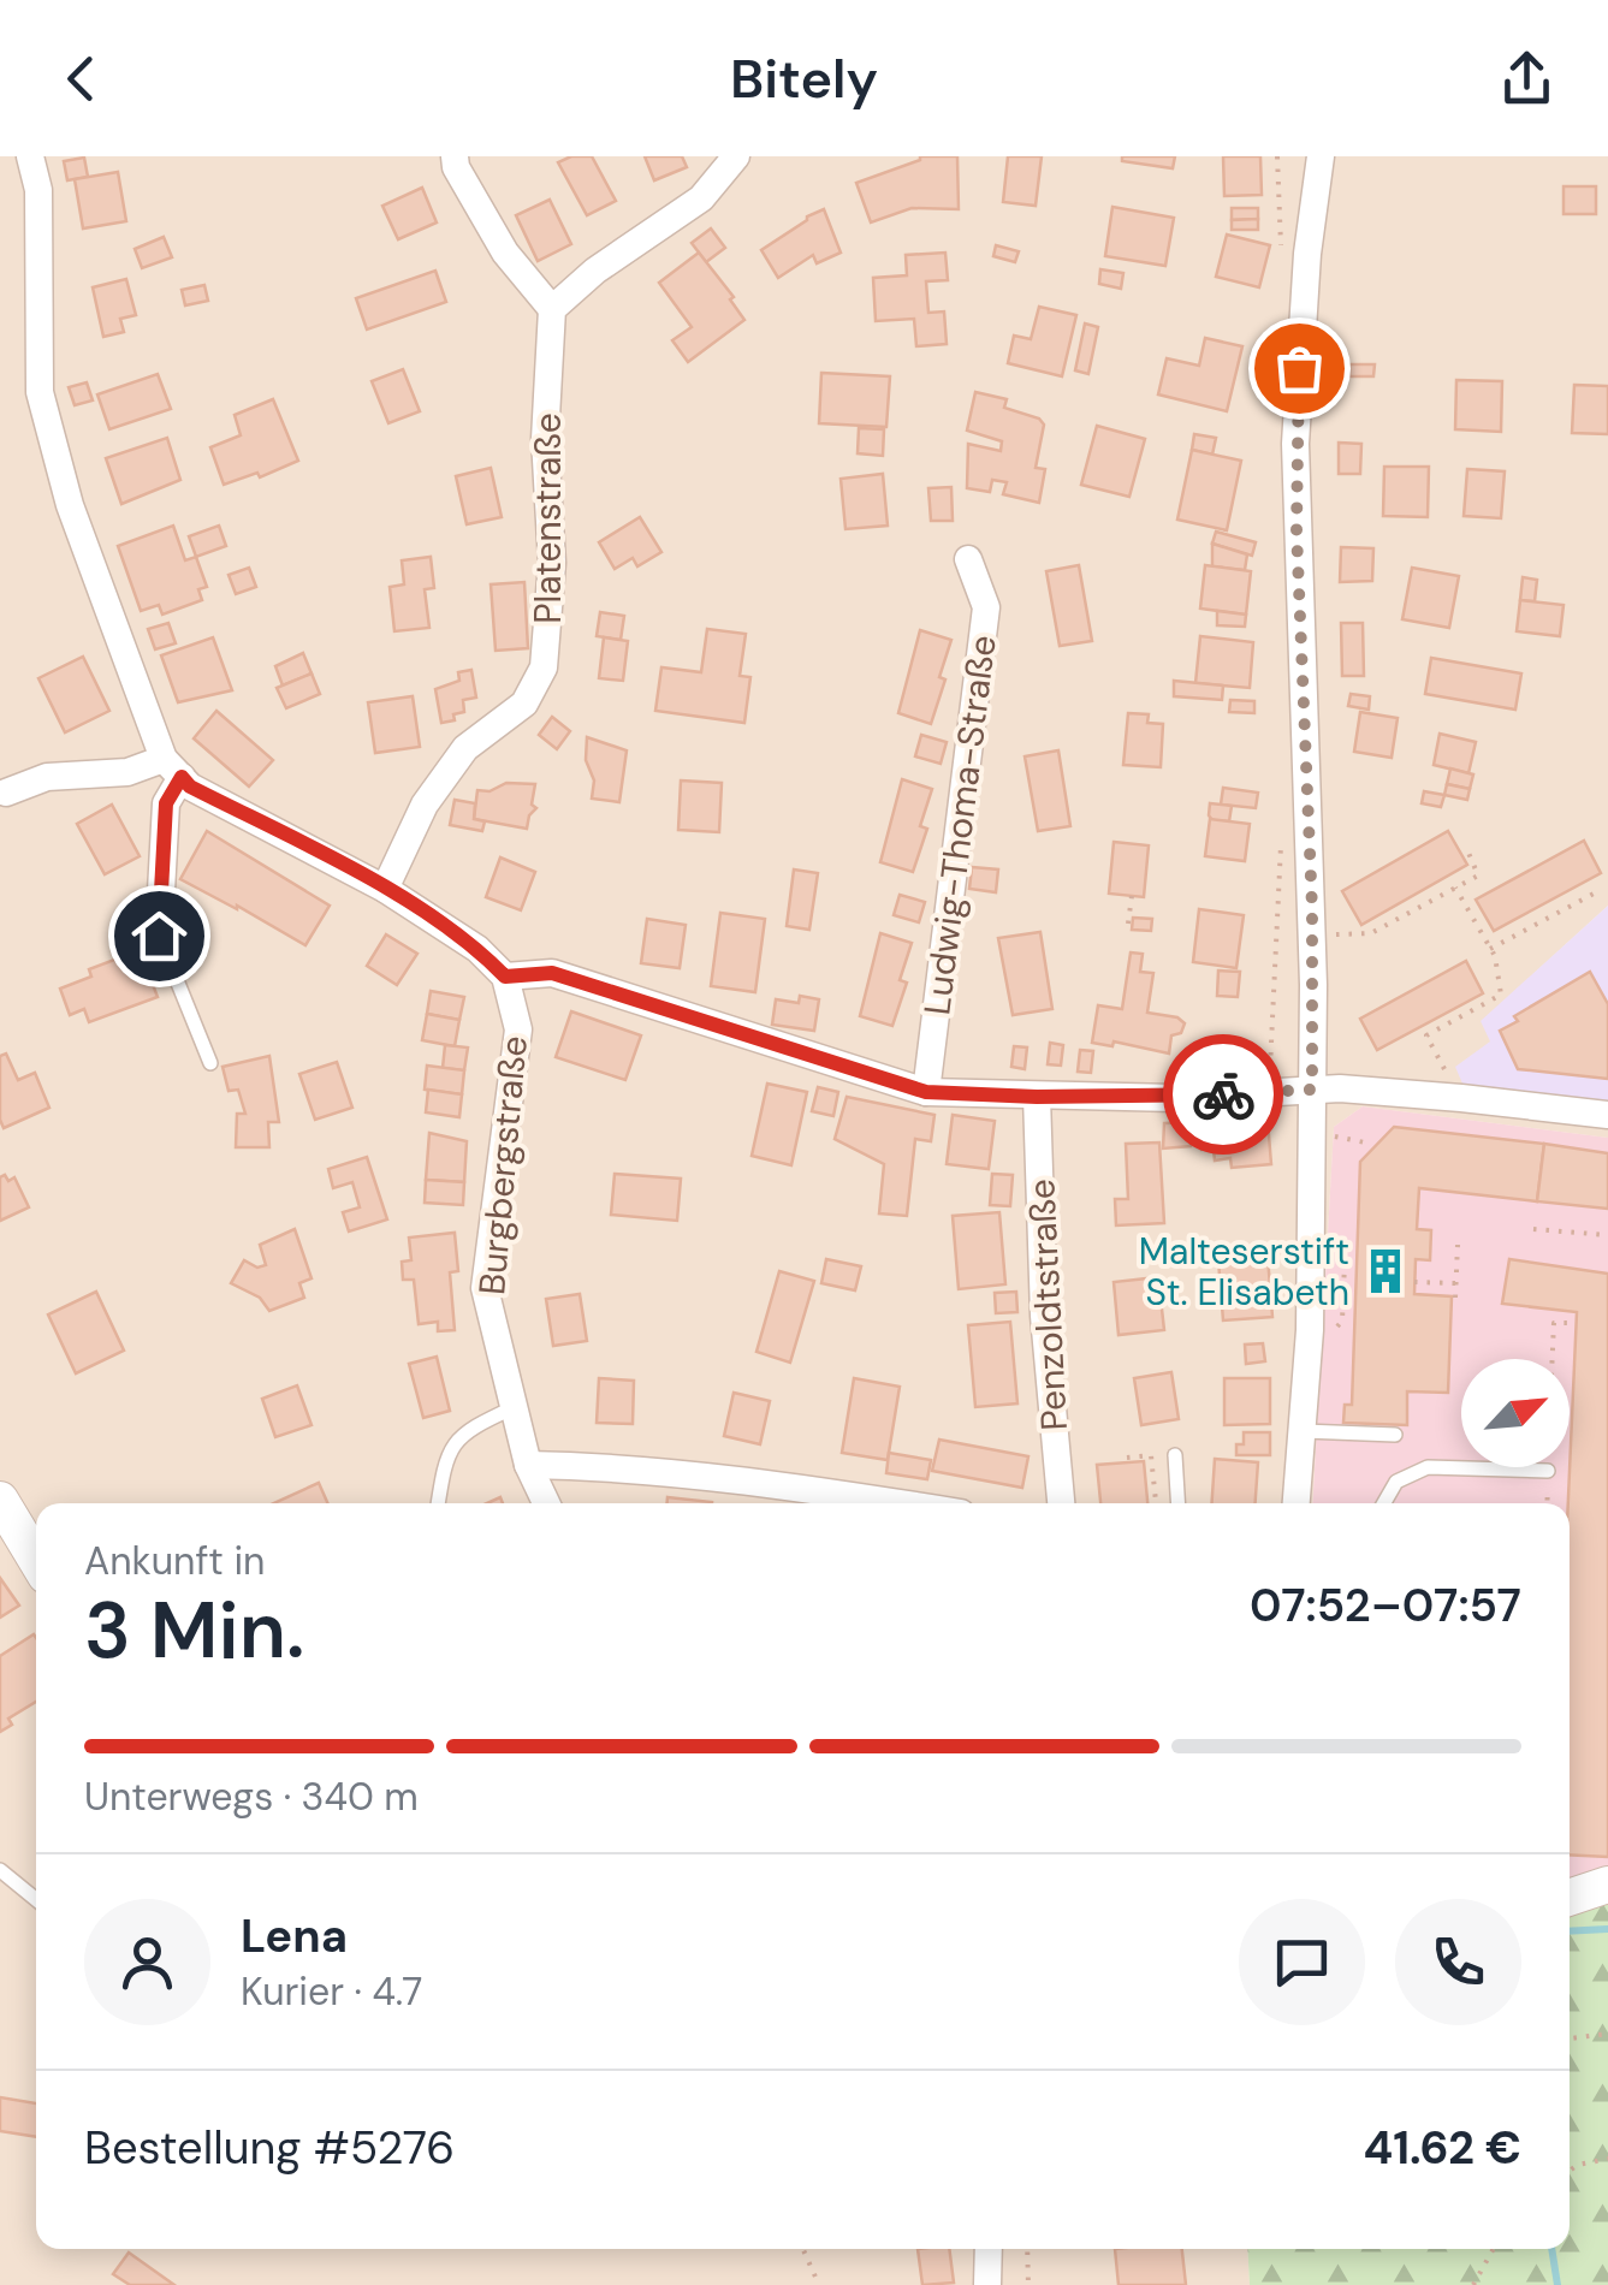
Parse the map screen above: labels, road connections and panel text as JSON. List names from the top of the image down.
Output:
{
  "streets": {
    "street": [
      "Platenstraße",
      "Ludwig-Thoma-Straße",
      "Burgbergstraße",
      "Penzoldtstraße"
    ]
  },
  "places": {
    "building": ["Malteserstift St. Elisabeth"]
  },
  "north": "top right",
  "page": {
    "header": "Bitely",
    "heading": ["3 Min.", "Ankunft in", "07:52–07:57"],
    "panel": [
      "Lena",
      "Kurier · 4.7",
      "Bestellung #5276",
      "41.62 €"
    ],
    "bar": "Unterwegs · 340 m"
  }
}
